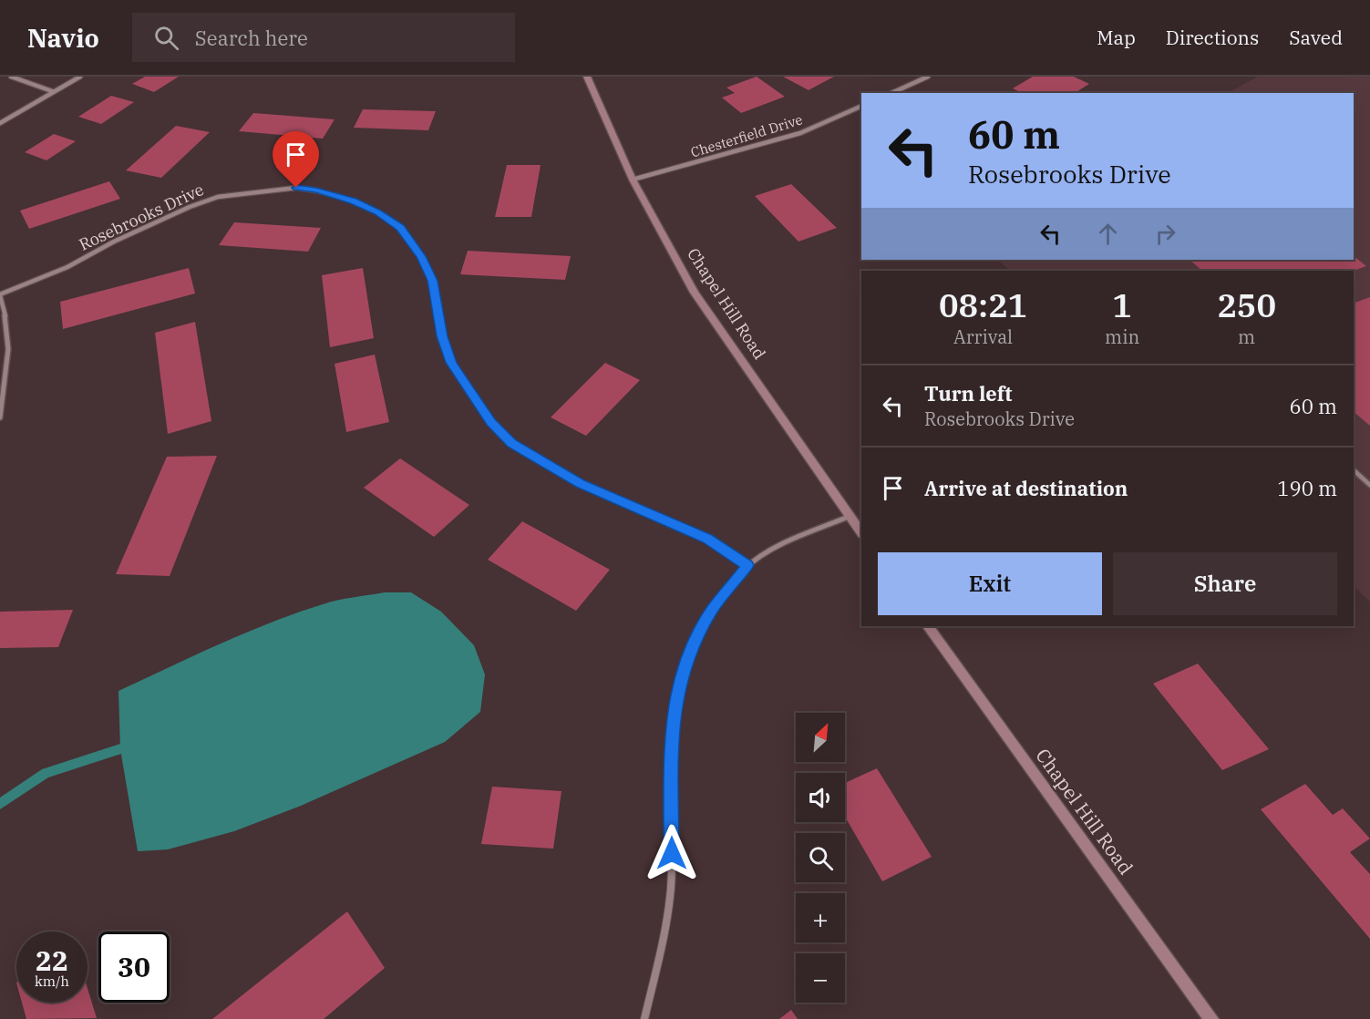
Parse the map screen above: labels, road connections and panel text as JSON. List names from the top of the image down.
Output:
{
  "streets": {
    "main road": ["Chapel Hill Road"],
    "street": ["Chesterfield Drive", "Rosebrooks Drive"]
  },
  "crossings": [
    ["Chesterfield Drive", "Chapel Hill Road"]
  ],
  "north": "top right",
  "page": {
    "header": "Navio",
    "search": "Search here",
    "nav": ["Map", "Directions", "Saved"],
    "turn": ["60 m", "Rosebrooks Drive"],
    "eta": [
      "08:21",
      "Arrival",
      "1",
      "min",
      "250",
      "m"
    ],
    "list": [
      {
        "name": "Turn left",
        "note": "Rosebrooks Drive",
        "value": "60 m"
      },
      {
        "name": "Arrive at destination",
        "value": "190 m"
      }
    ],
    "buttons": ["Exit", "Share"],
    "map_buttons": ["+", "−"],
    "speed": "22 km/h",
    "limit": "30"
  }
}
